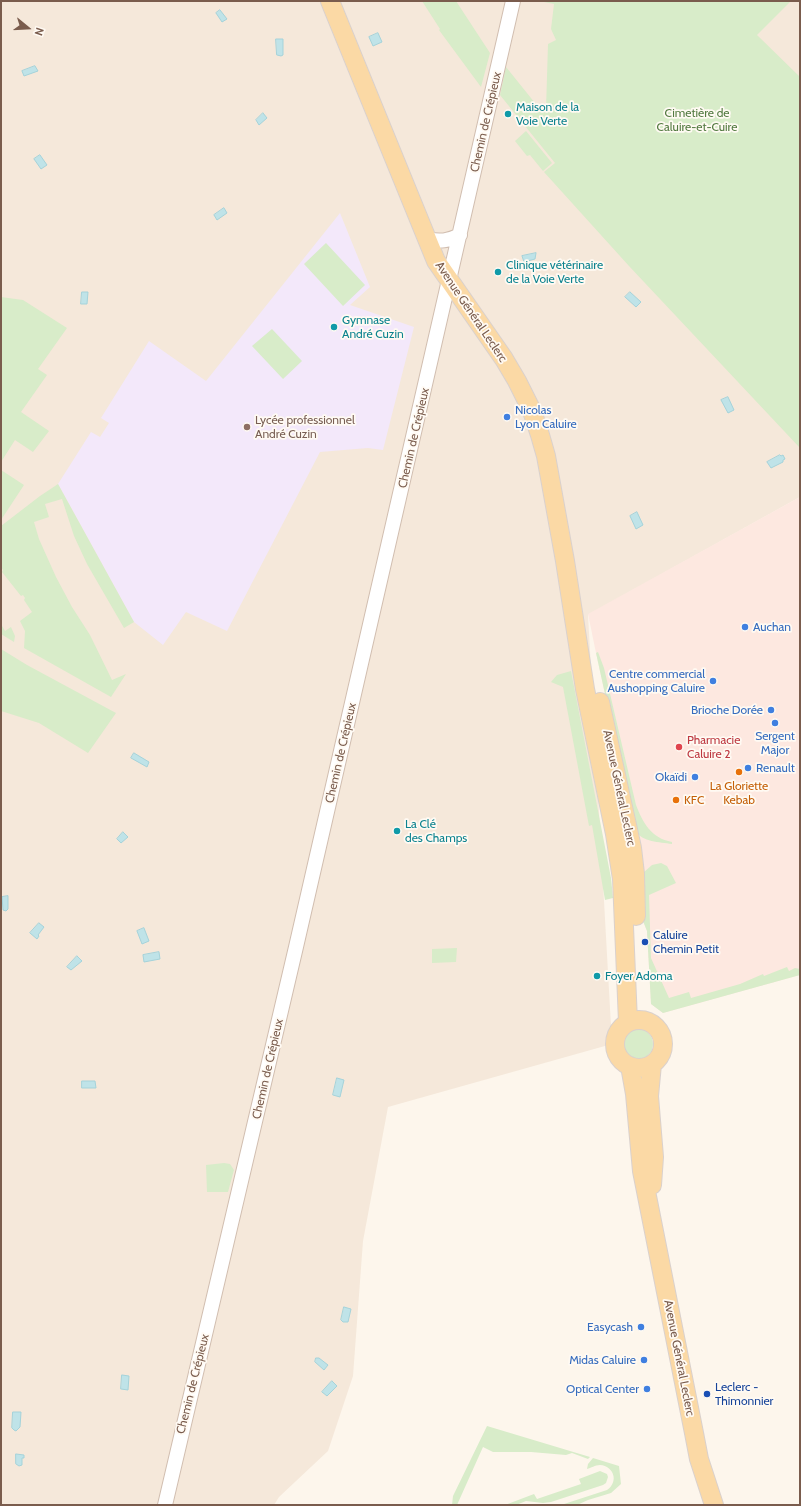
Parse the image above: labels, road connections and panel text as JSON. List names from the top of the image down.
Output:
{
  "streets": {
    "main road": ["Avenue Général Leclerc"],
    "street": ["Chemin de Crépieux"]
  },
  "crossings": [
    ["Chemin de Crépieux", "Avenue Général Leclerc"]
  ],
  "parks": ["Cimetière de Caluire-et-Cuire"],
  "places": [
    "Maison de la Voie Verte",
    "Clinique vétérinaire de la Voie Verte",
    "Gymnase André Cuzin",
    "Nicolas Lyon Caluire",
    "Lycée professionnel André Cuzin",
    "Auchan",
    "Centre commercial Aushopping Caluire",
    "Brioche Dorée",
    "Sergent Major",
    "Pharmacie Caluire 2",
    "Renault",
    "La Gloriette Kebab",
    "Okaïdi",
    "KFC",
    "La Clé des Champs",
    "Caluire Chemin Petit",
    "Foyer Adoma",
    "Easycash",
    "Midas Caluire",
    "Optical Center",
    "Leclerc - Thimonnier"
  ],
  "north": "right"
}
